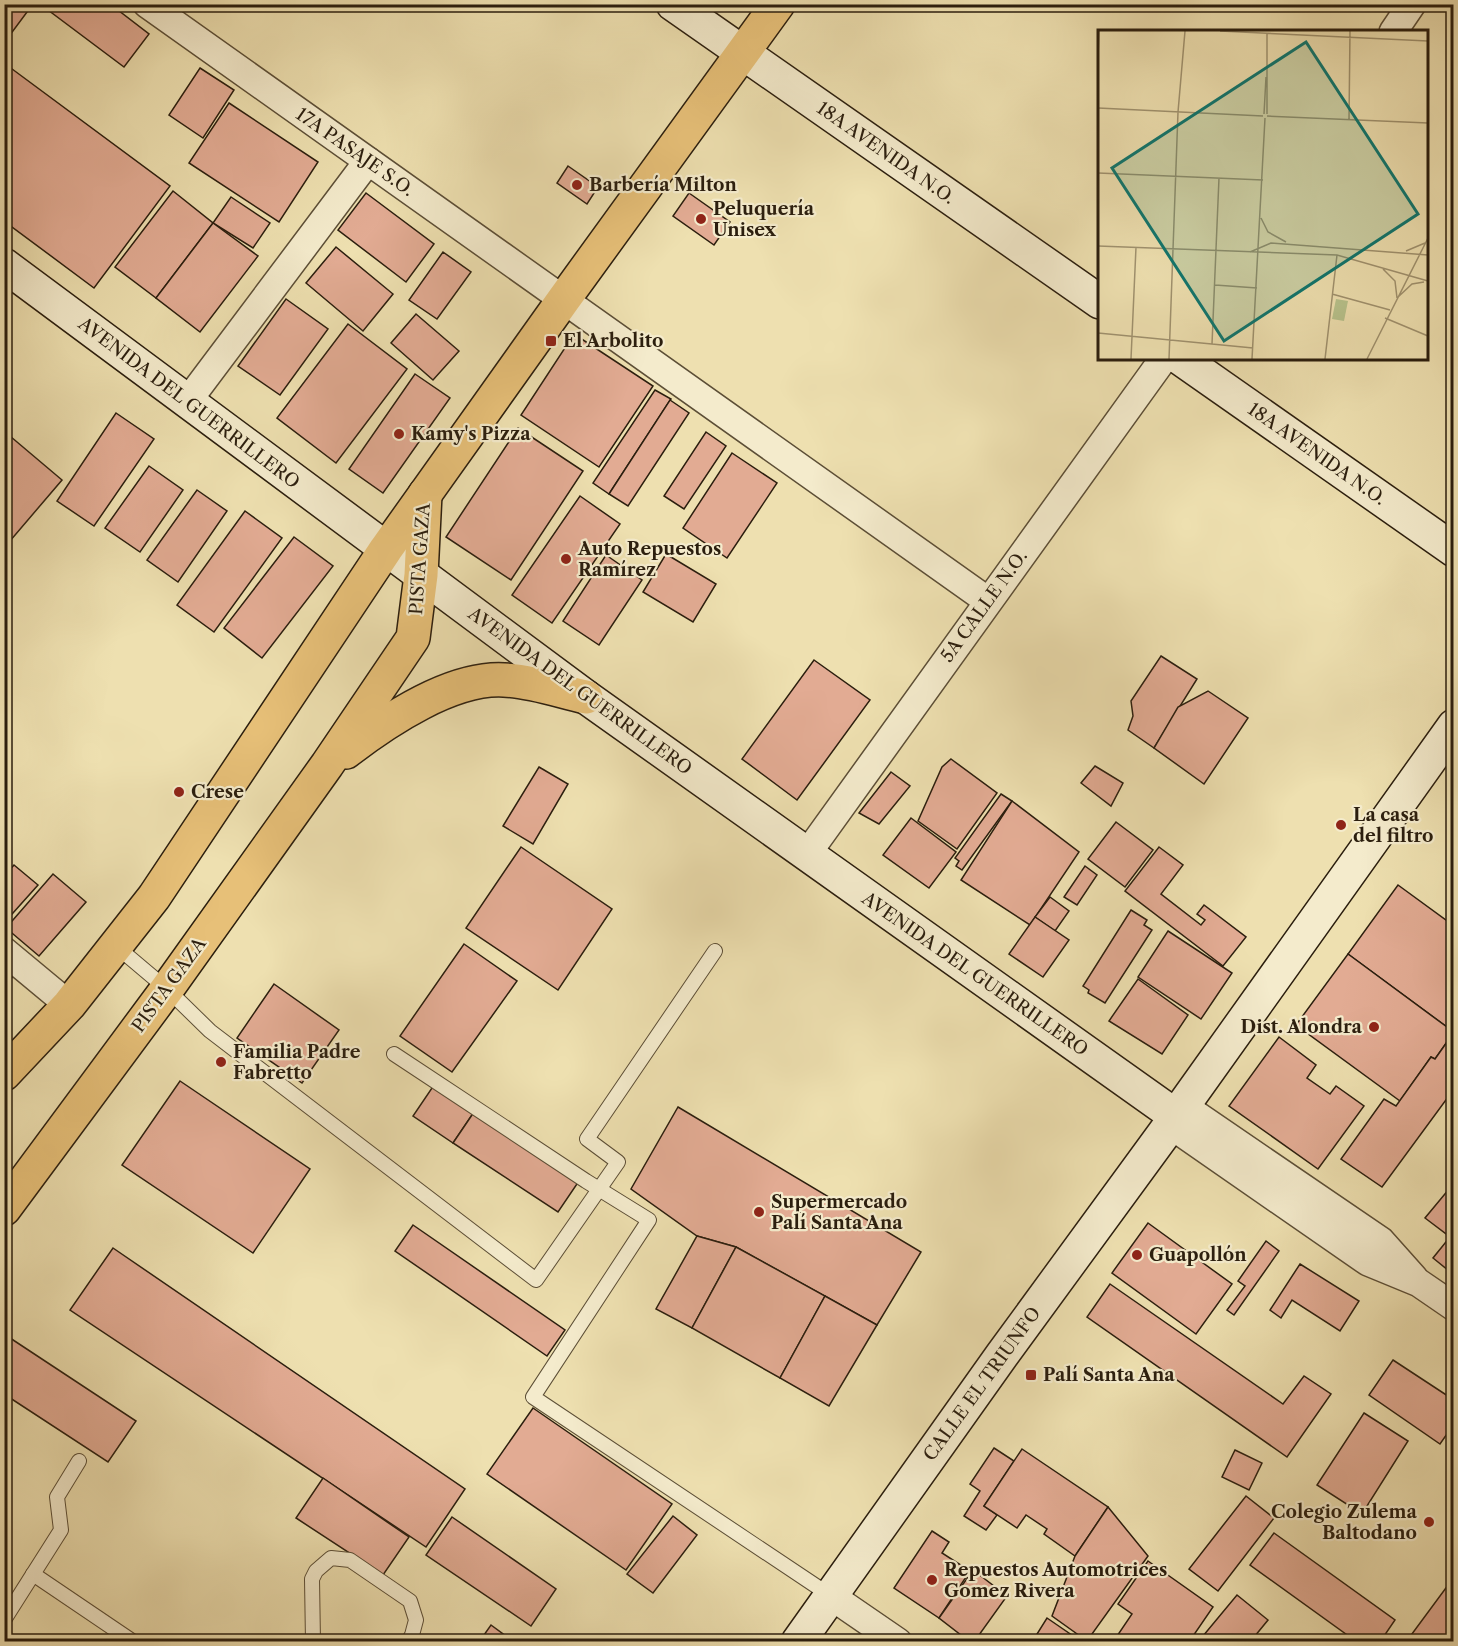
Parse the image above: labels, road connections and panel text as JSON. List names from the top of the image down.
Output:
{
  "streets": {
    "main road": ["PISTA GAZA"],
    "street": [
      "17A PASAJE S.O.",
      "18A AVENIDA N.O.",
      "AVENIDA DEL GUERRILLERO",
      "5A CALLE N.O.",
      "CALLE EL TRIUNFO"
    ]
  },
  "crossings": [
    ["17A PASAJE S.O.", "5A CALLE N.O."],
    ["AVENIDA DEL GUERRILLERO", "PISTA GAZA"],
    ["AVENIDA DEL GUERRILLERO", "5A CALLE N.O."],
    ["AVENIDA DEL GUERRILLERO", "CALLE EL TRIUNFO"]
  ],
  "places": {
    "other": [
      "Barbería Milton",
      "Peluquería Unisex",
      "Kamy's Pizza",
      "Auto Repuestos Ramírez",
      "Crese",
      "La casa del filtro",
      "Dist. Alondra",
      "Familia Padre Fabretto",
      "Supermercado Palí Santa Ana",
      "Guapollón",
      "Colegio Zulema Baltodano",
      "Repuestos Automotrices Gomez Rivera"
    ],
    "transit": ["El Arbolito", "Palí Santa Ana"]
  }
}
